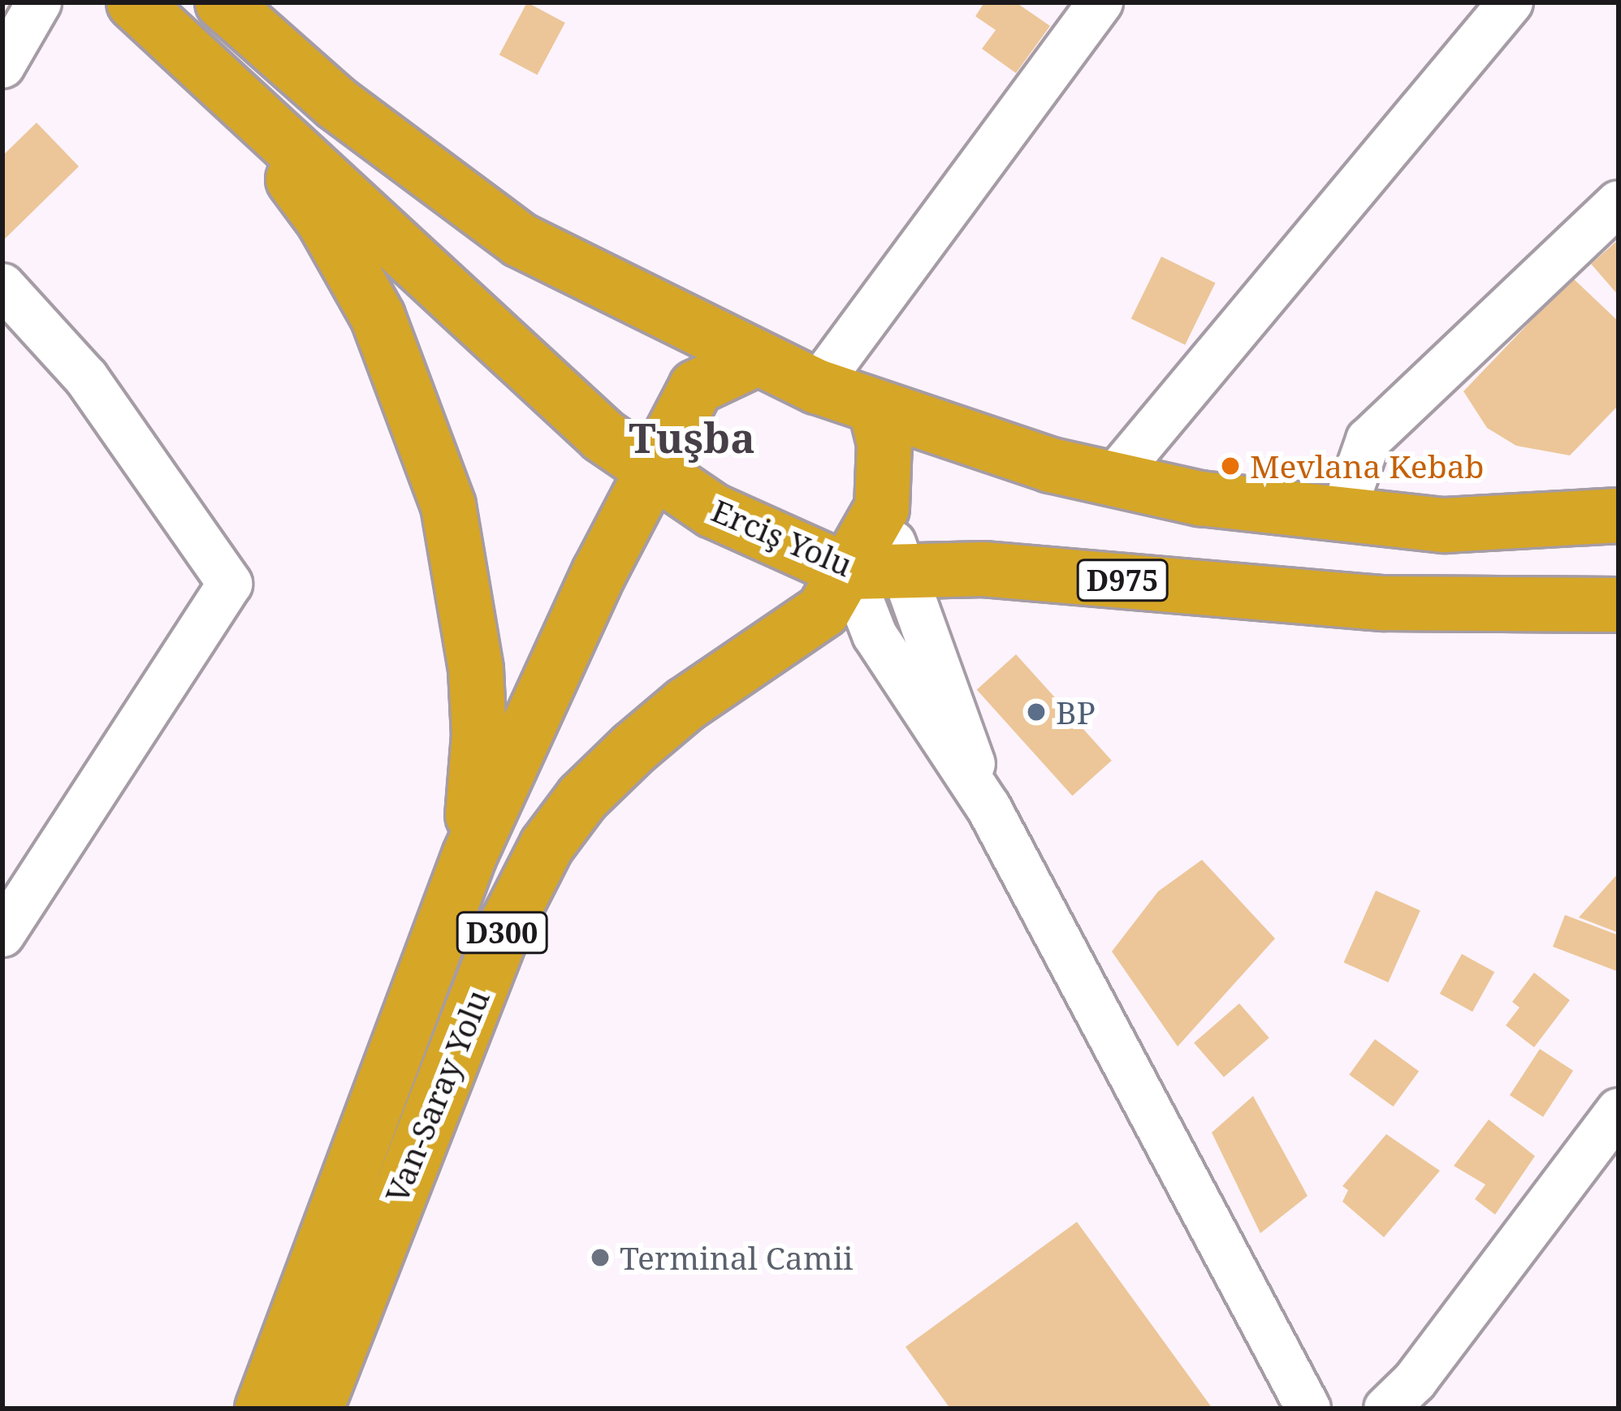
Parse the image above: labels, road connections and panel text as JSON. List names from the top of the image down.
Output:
{
  "streets": {
    "highway": [
      "Erciş Yolu",
      "D975",
      "D300",
      "Van-Saray Yolu"
    ]
  },
  "crossings": [
    ["Erciş Yolu", "Van-Saray Yolu"]
  ],
  "districts": ["Tuşba"],
  "places": ["Mevlana Kebab", "BP", "Terminal Camii"]
}
